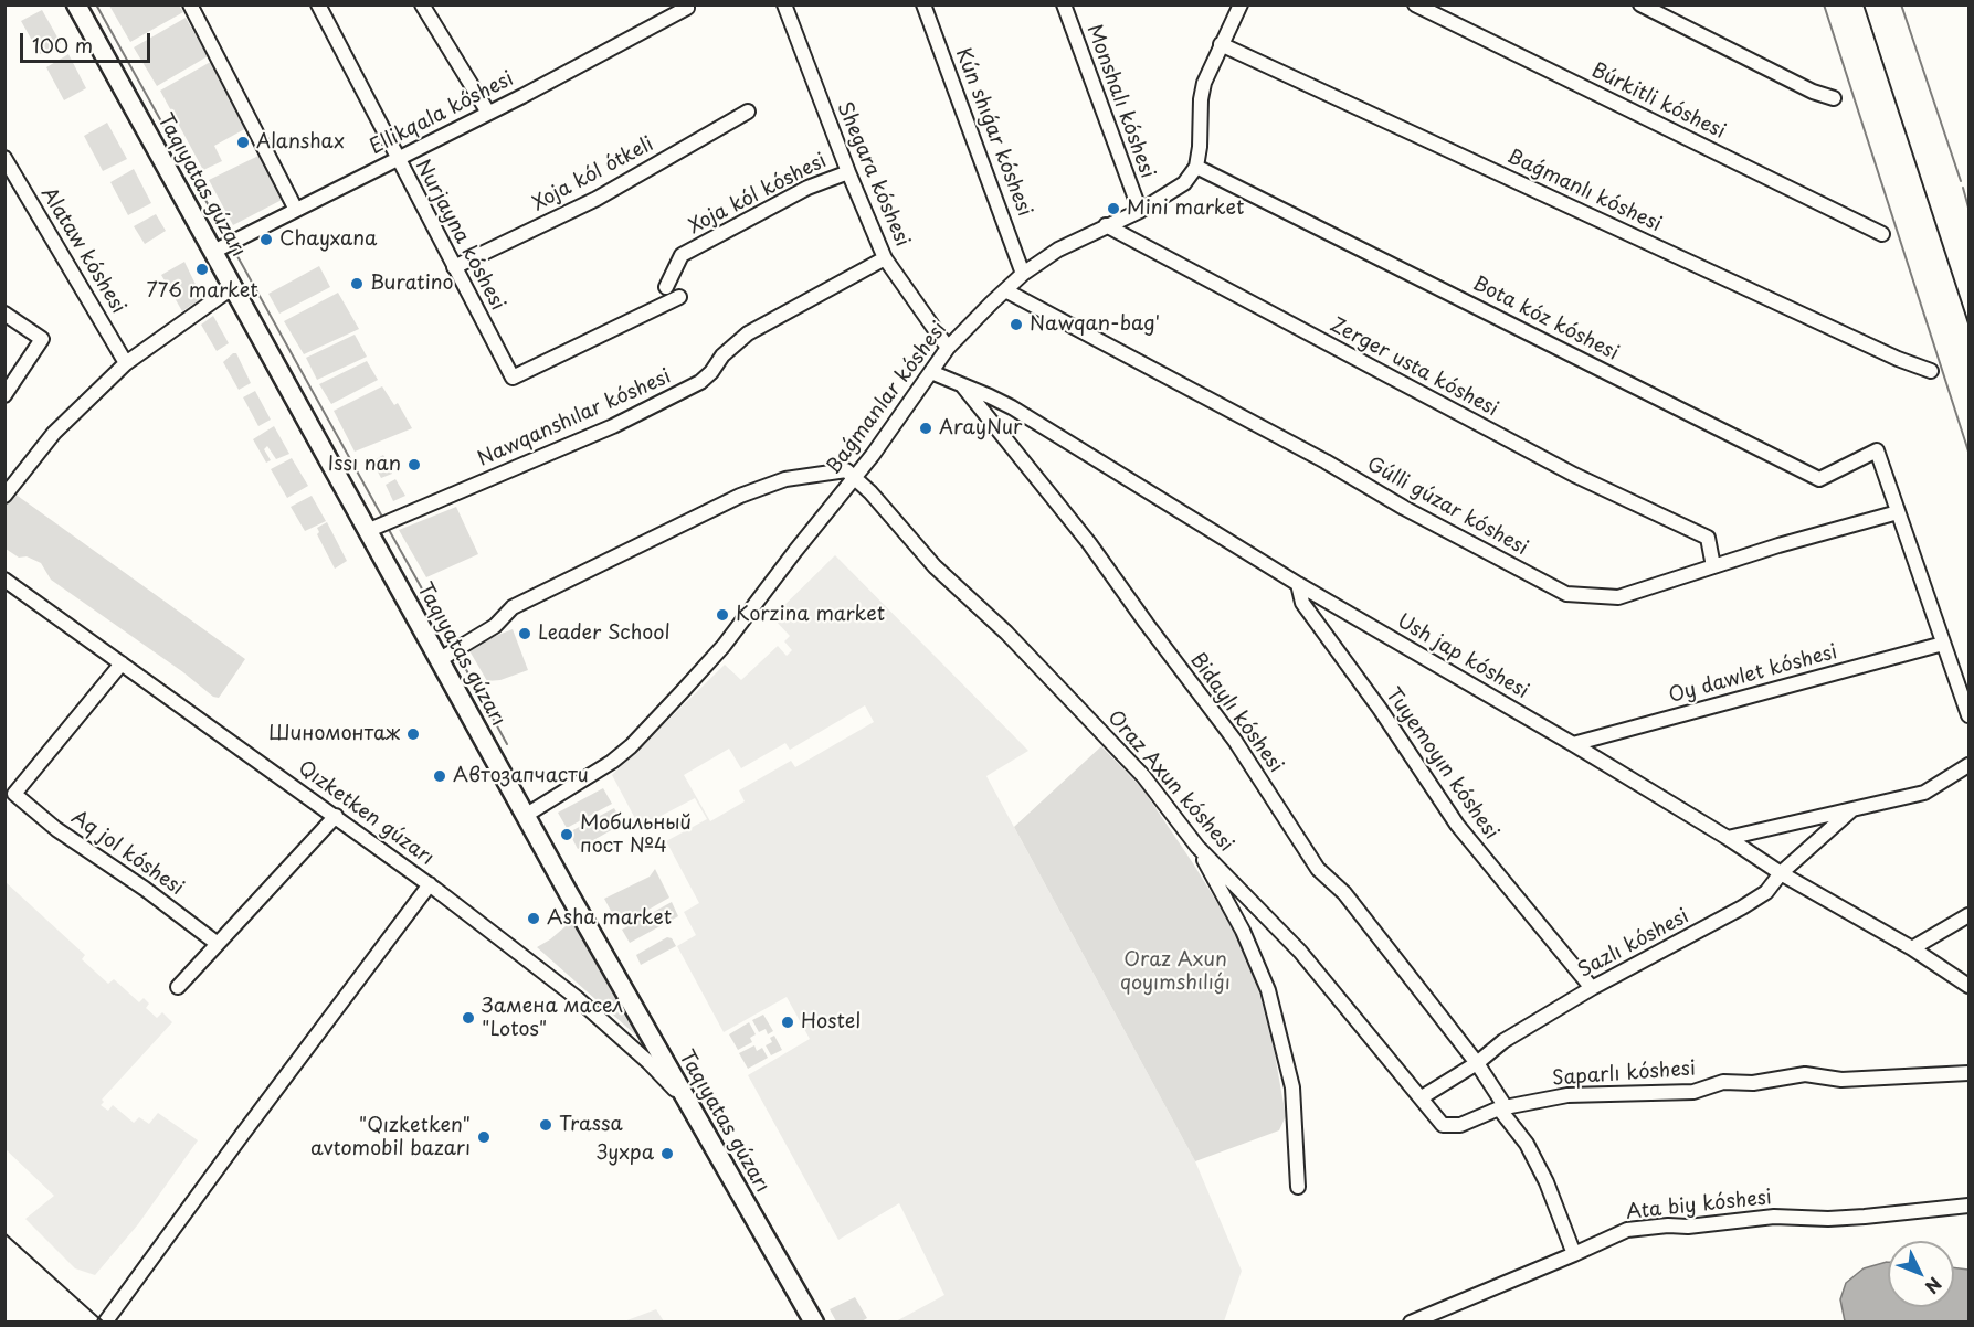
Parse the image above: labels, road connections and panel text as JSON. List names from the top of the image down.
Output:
{
  "streets": {
    "highway": ["Taqıyatas gúzarı"],
    "street": [
      "Monshalı kóshesi",
      "Búrkitli kóshesi",
      "Ellikqala kóshesi",
      "Kún shıǵar kóshesi",
      "Xoja kól ótkeli",
      "Shegara kóshesi",
      "Baǵmanlı kóshesi",
      "Xoja kól kóshesi",
      "Nurjayna kóshesi",
      "Alataw kóshesi",
      "Bota kóz kóshesi",
      "Zerger usta kóshesi",
      "Baǵmanlar kóshesi",
      "Nawqanshılar kóshesi",
      "Gúlli gúzar kóshesi",
      "Ush jap kóshesi",
      "Oy dawlet kóshesi",
      "Bidaylı kóshesi",
      "Tuyemoyın kóshesi",
      "Oraz Axun kóshesi",
      "Qızketken gúzarı",
      "Aq jol kóshesi",
      "Sazlı kóshesi",
      "Saparlı kóshesi",
      "Ata biy kóshesi"
    ]
  },
  "crossings": [
    ["Monshalı kóshesi", "Baǵmanlar kóshesi"],
    ["Ellikqala kóshesi", "Taqıyatas gúzarı"],
    ["Ellikqala kóshesi", "Nurjayna kóshesi"],
    ["Kún shıǵar kóshesi", "Baǵmanlar kóshesi"],
    ["Xoja kól ótkeli", "Nurjayna kóshesi"],
    ["Shegara kóshesi", "Xoja kól kóshesi"],
    ["Shegara kóshesi", "Baǵmanlar kóshesi"],
    ["Shegara kóshesi", "Nawqanshılar kóshesi"],
    ["Taqıyatas gúzarı", "Baǵmanlar kóshesi"],
    ["Taqıyatas gúzarı", "Nawqanshılar kóshesi"],
    ["Taqıyatas gúzarı", "Qızketken gúzarı"],
    ["Bota kóz kóshesi", "Baǵmanlar kóshesi"],
    ["Bota kóz kóshesi", "Gúlli gúzar kóshesi"],
    ["Zerger usta kóshesi", "Baǵmanlar kóshesi"],
    ["Zerger usta kóshesi", "Gúlli gúzar kóshesi"],
    ["Baǵmanlar kóshesi", "Gúlli gúzar kóshesi"],
    ["Baǵmanlar kóshesi", "Ush jap kóshesi"],
    ["Baǵmanlar kóshesi", "Oraz Axun kóshesi"],
    ["Ush jap kóshesi", "Oy dawlet kóshesi"],
    ["Ush jap kóshesi", "Bidaylı kóshesi"],
    ["Ush jap kóshesi", "Tuyemoyın kóshesi"],
    ["Ush jap kóshesi", "Sazlı kóshesi"],
    ["Bidaylı kóshesi", "Sazlı kóshesi"],
    ["Bidaylı kóshesi", "Saparlı kóshesi"],
    ["Bidaylı kóshesi", "Ata biy kóshesi"],
    ["Tuyemoyın kóshesi", "Sazlı kóshesi"],
    ["Oraz Axun kóshesi", "Sazlı kóshesi"],
    ["Oraz Axun kóshesi", "Saparlı kóshesi"],
    ["Qızketken gúzarı", "Aq jol kóshesi"]
  ],
  "parks": ["Oraz Axun qoyımshılıǵı"],
  "places": [
    "Alanshax",
    "Mini market",
    "Chayxana",
    "776 market",
    "Buratino",
    "Nawqan-bag'",
    "ArayNur",
    "Issı nan",
    "Korzina market",
    "Leader School",
    "Шиномонтаж",
    "Автозапчасти",
    "Мобильный пост №4",
    "Asha market",
    "Замена масел \"Lotos\"",
    "Hostel",
    "Trassa",
    "\"Qızketken\" avtomobil bazarı",
    "Зухра"
  ],
  "scale_bar": "100 m",
  "north": "bottom right"
}
